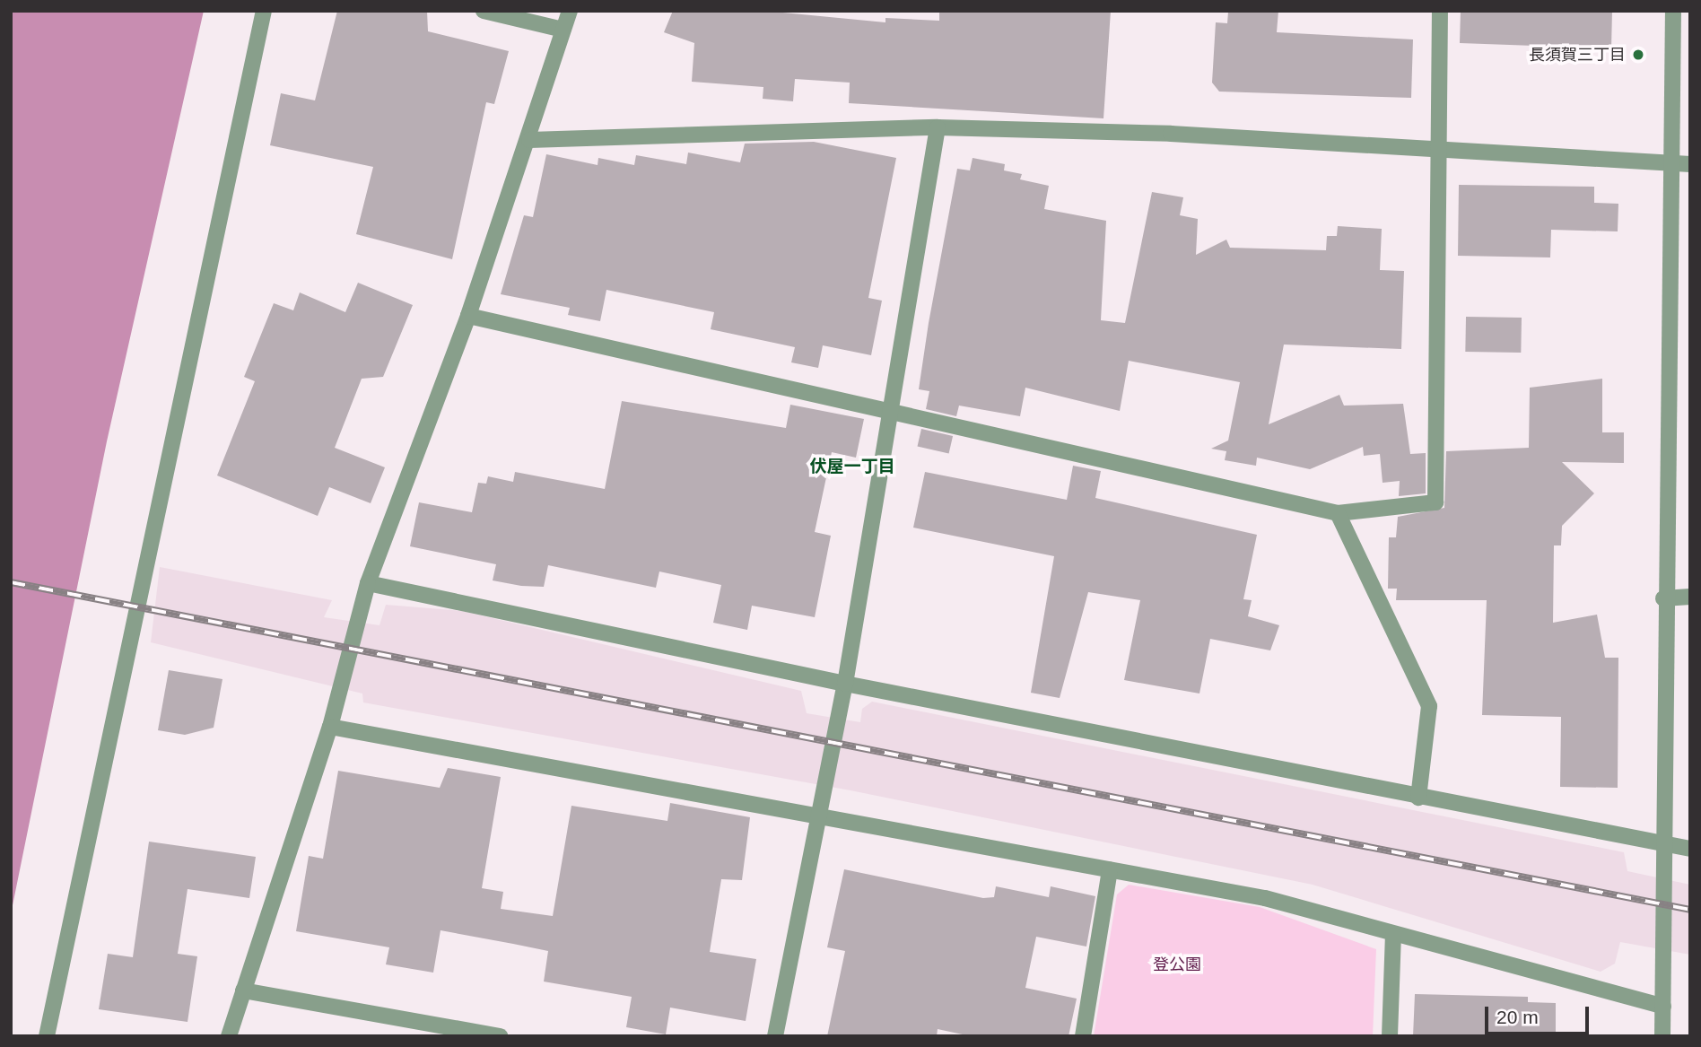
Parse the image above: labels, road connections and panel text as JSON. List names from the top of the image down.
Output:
{
  "districts": ["伏屋一丁目"],
  "parks": ["登公園"],
  "places": ["長須賀三丁目"],
  "scale_bar": "20 m"
}
